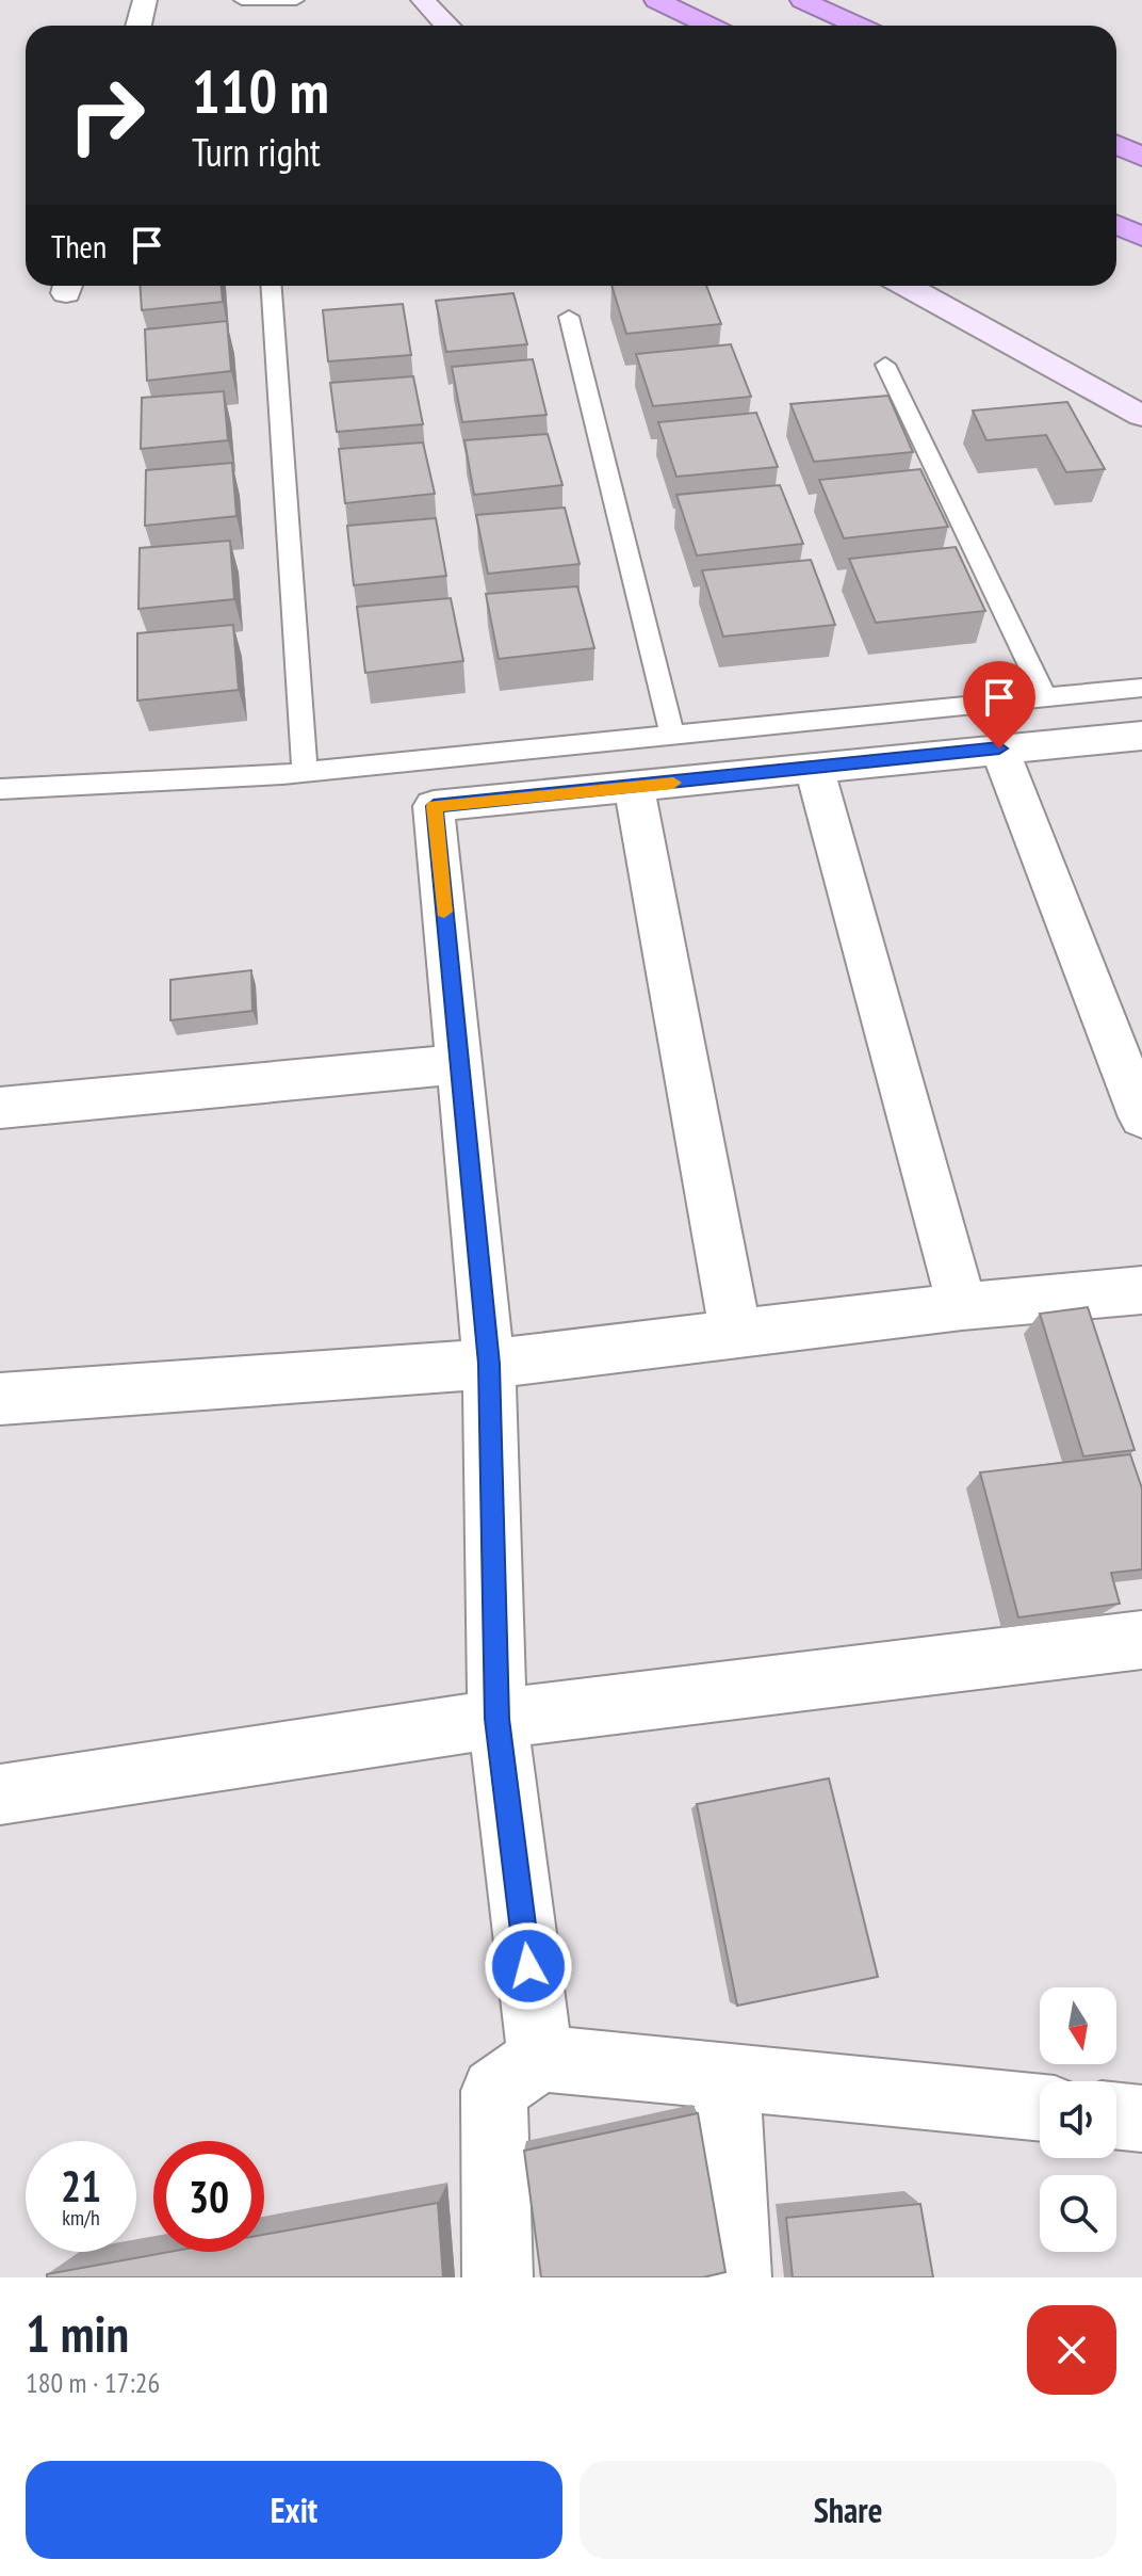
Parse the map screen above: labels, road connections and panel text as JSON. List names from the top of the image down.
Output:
{
  "north": "bottom",
  "page": {
    "turn": ["110 m", "Turn right"],
    "then": "Then",
    "speed": "21 km/h",
    "limit": "30",
    "heading": ["1 min", "180 m · 17:26"],
    "buttons": ["Exit", "Share"]
  }
}
